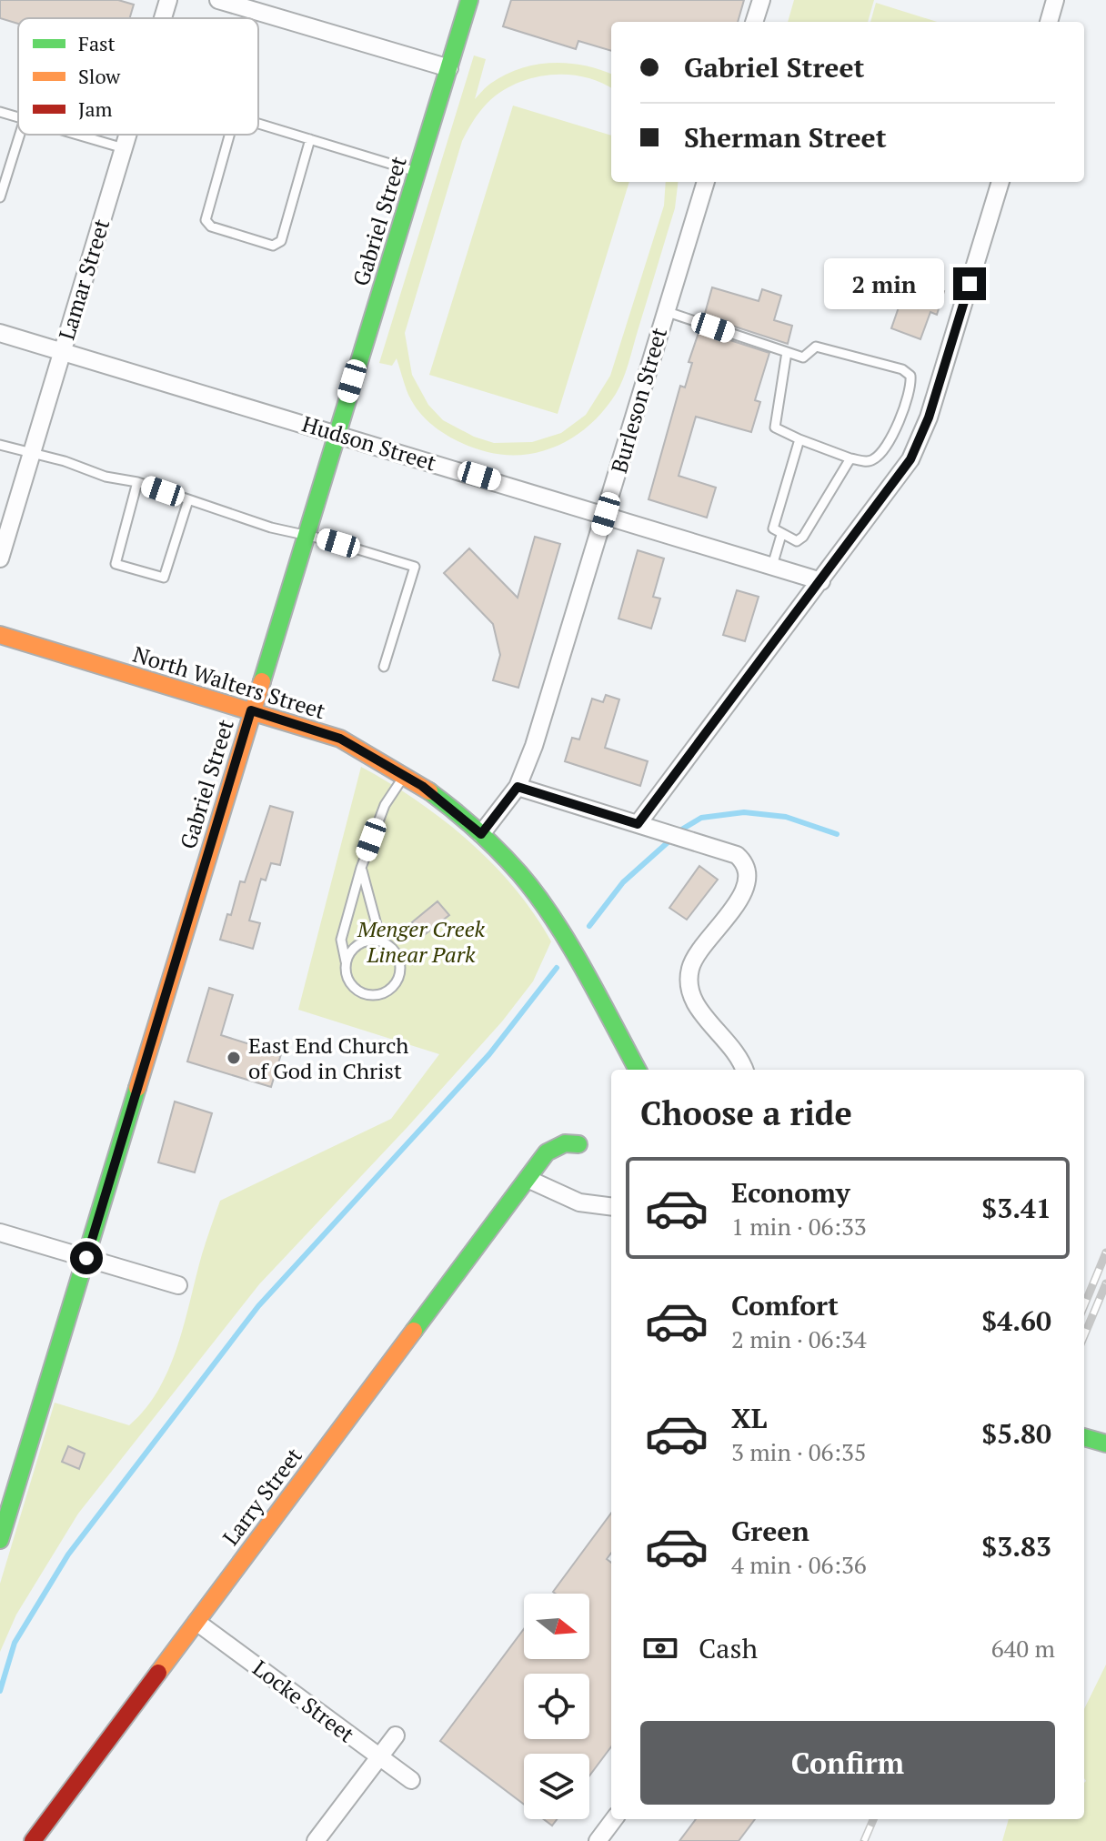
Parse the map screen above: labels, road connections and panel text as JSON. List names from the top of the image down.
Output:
{
  "streets": {
    "street": [
      "Gabriel Street",
      "Lamar Street",
      "Burleson Street",
      "Hudson Street",
      "North Walters Street",
      "Larry Street",
      "Locke Street"
    ]
  },
  "crossings": [
    ["Gabriel Street", "Hudson Street"],
    ["Gabriel Street", "North Walters Street"],
    ["Lamar Street", "Hudson Street"],
    ["Burleson Street", "Hudson Street"],
    ["Burleson Street", "North Walters Street"],
    ["Larry Street", "Locke Street"]
  ],
  "parks": ["Menger Creek Linear Park"],
  "places": ["East End Church of God in Christ"],
  "legend": ["Fast", "Slow", "Jam"],
  "north": "right",
  "page": {
    "banner": ["Gabriel Street", "Sherman Street"],
    "bubble": "2 min",
    "heading": "Choose a ride",
    "list": [
      {
        "name": "Economy",
        "note": "1 min · 06:33",
        "value": "$3.41"
      },
      {
        "name": "Comfort",
        "note": "2 min · 06:34",
        "value": "$4.60"
      },
      {
        "name": "XL",
        "note": "3 min · 06:35",
        "value": "$5.80"
      },
      {
        "name": "Green",
        "note": "4 min · 06:36",
        "value": "$3.83"
      }
    ],
    "pay": ["Cash", "640 m"],
    "buttons": "Confirm"
  }
}
